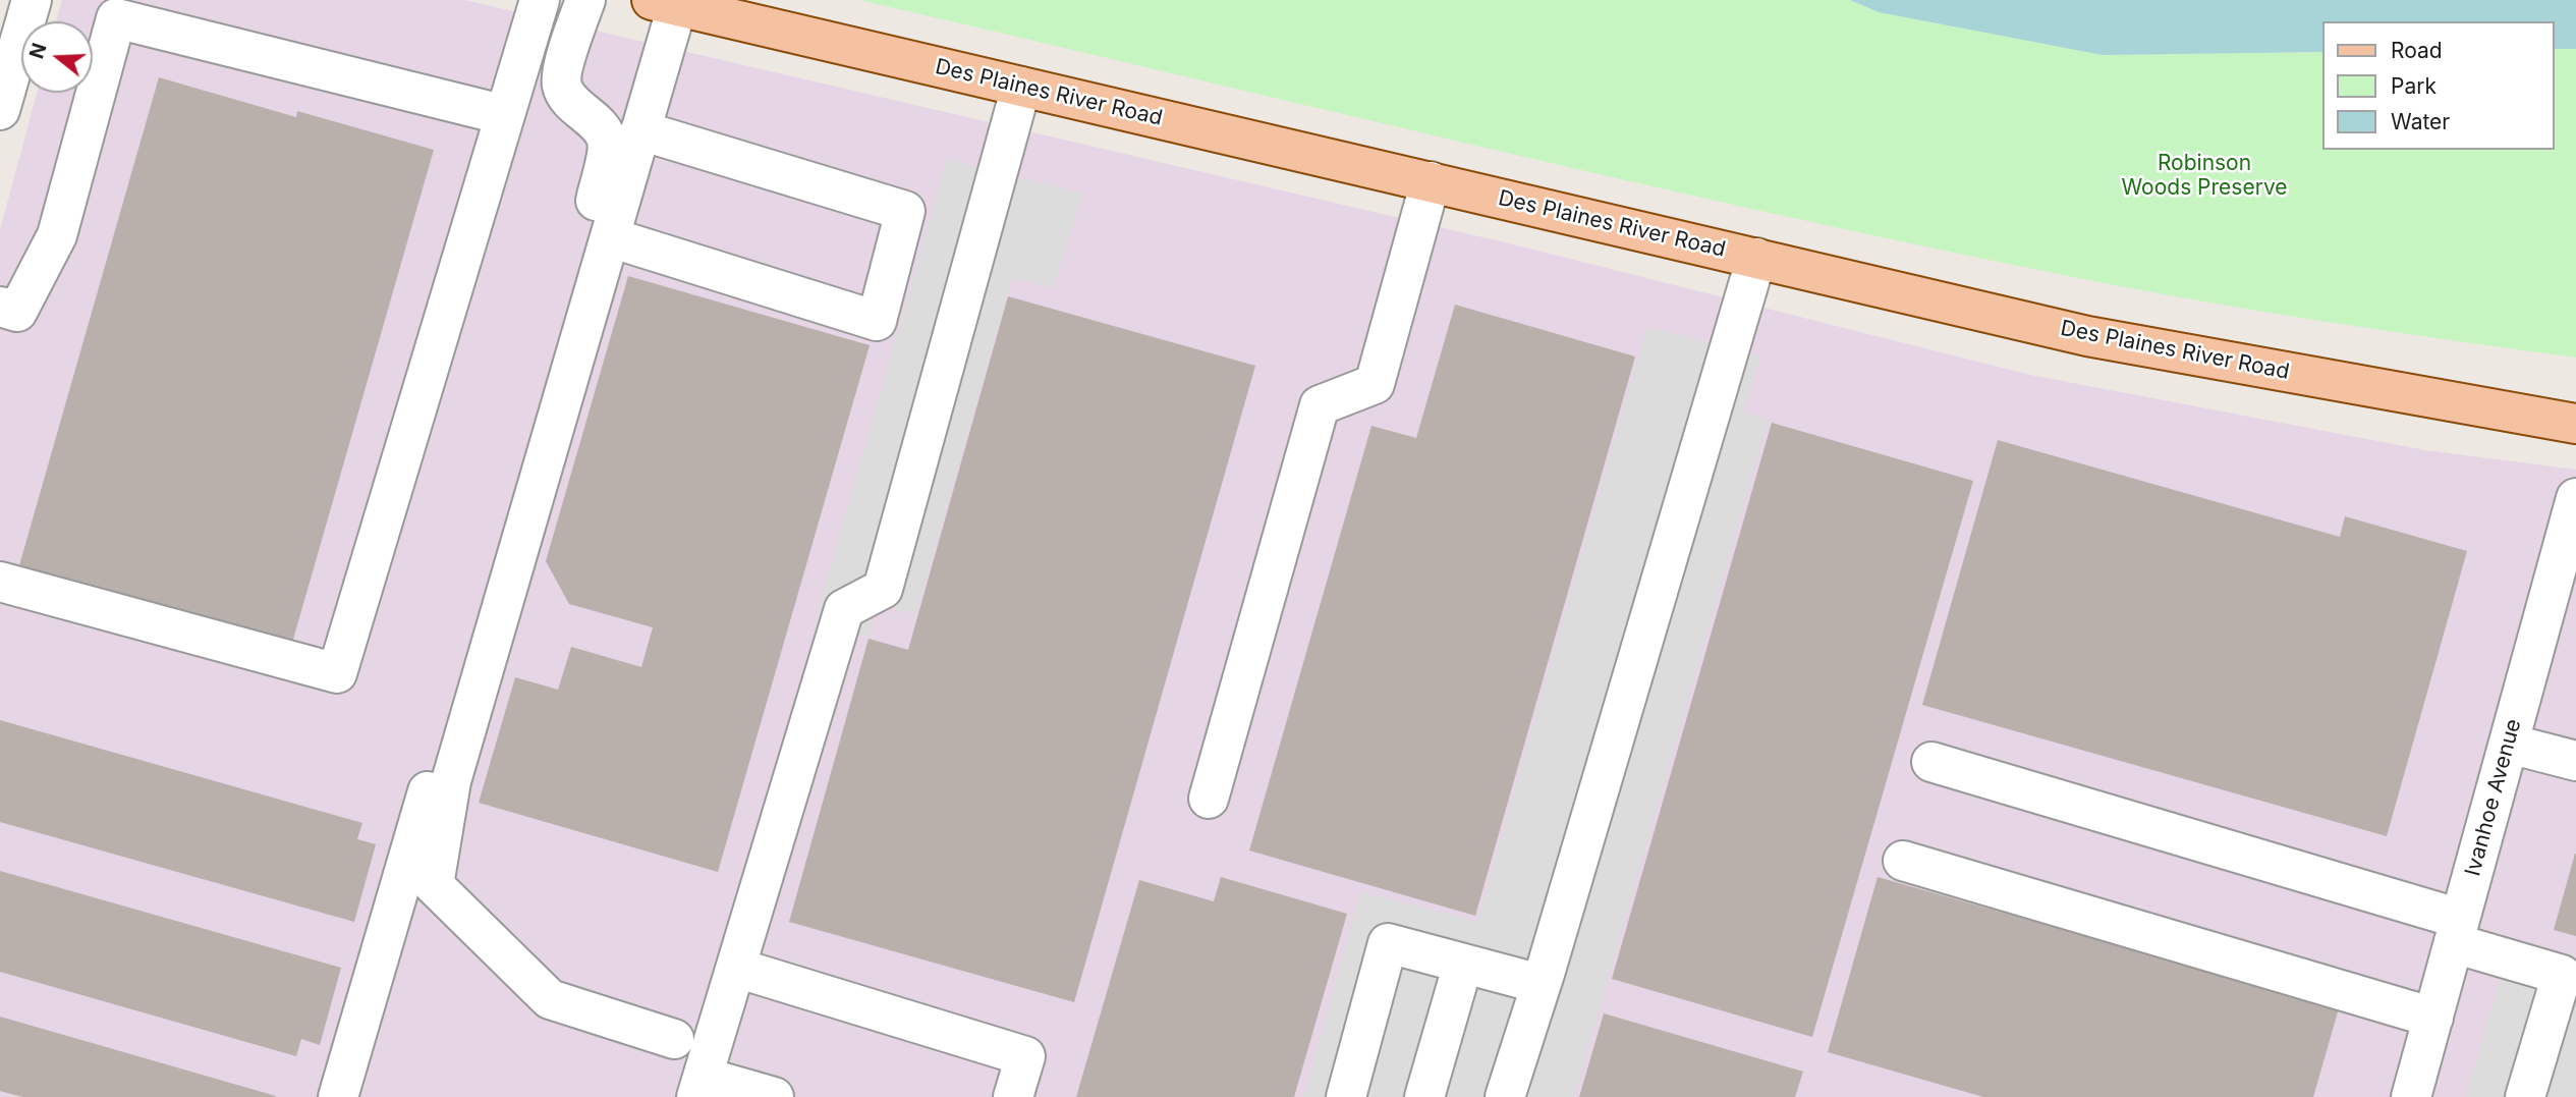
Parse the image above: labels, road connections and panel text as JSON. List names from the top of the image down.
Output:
{
  "streets": {
    "main road": ["Des Plaines River Road"],
    "street": ["Ivanhoe Avenue"]
  },
  "parks": ["Robinson Woods Preserve"],
  "legend": ["Road", "Park", "Water"],
  "north": "left"
}
